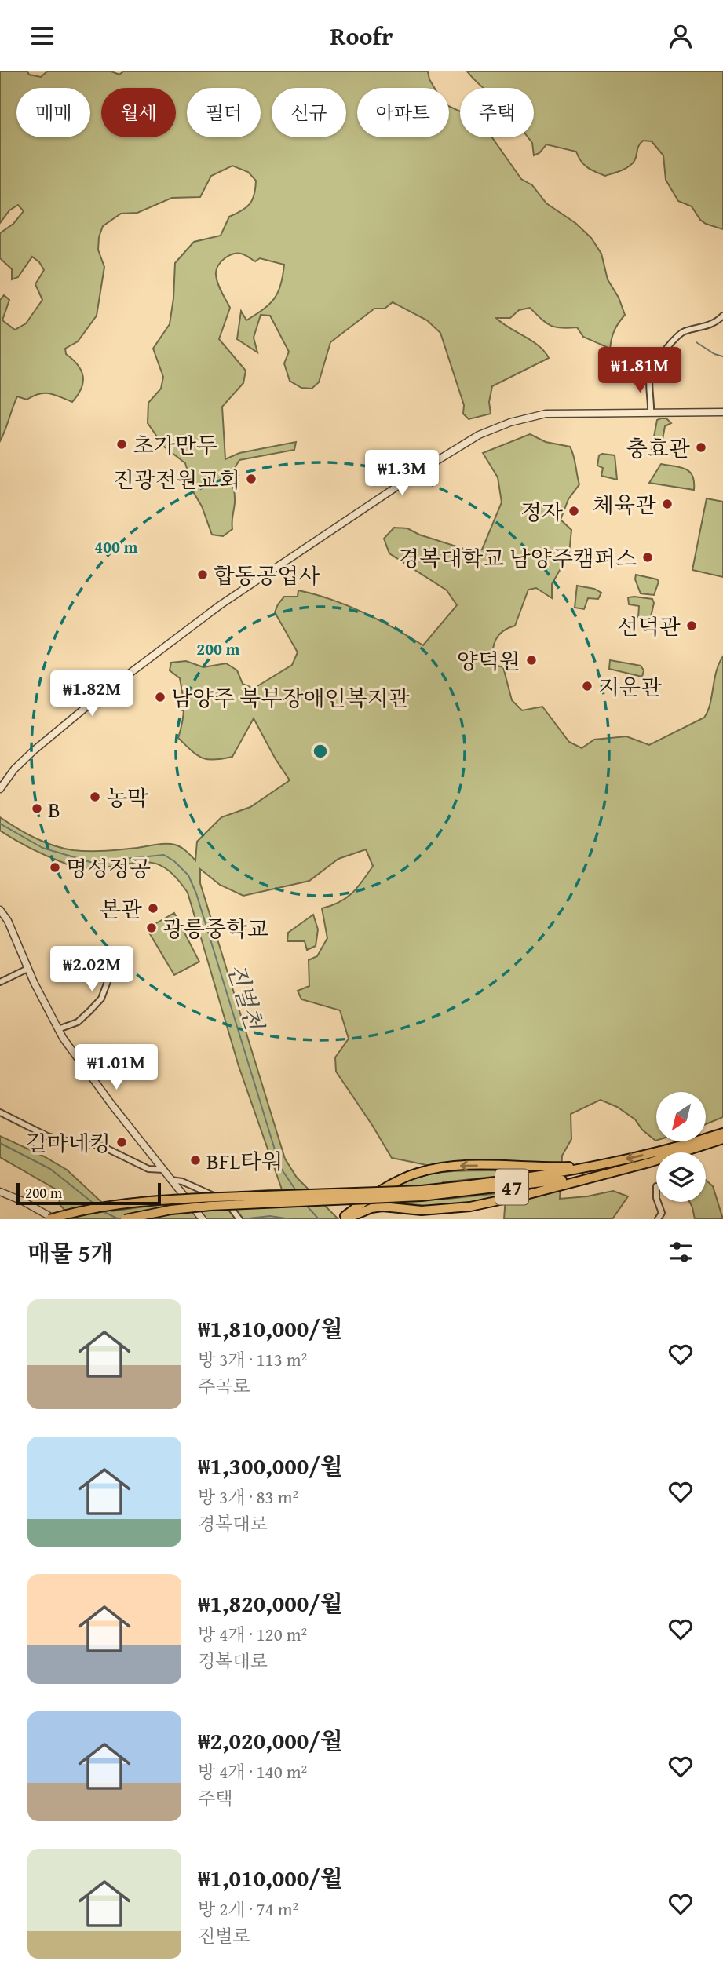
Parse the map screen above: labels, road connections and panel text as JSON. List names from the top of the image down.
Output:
{
  "streets": {
    "highway": ["47"]
  },
  "water": ["진벌천"],
  "places": [
    "초가만두",
    "충효관",
    "진광전원교회",
    "체육관",
    "정자",
    "경복대학교 남양주캠퍼스",
    "합동공업사",
    "선덕관",
    "양덕원",
    "지운관",
    "남양주 북부장애인복지관",
    "농막",
    "B",
    "명성정공",
    "본관",
    "광릉중학교",
    "길마네킹",
    "BFL타워"
  ],
  "scale_bar": "200 m",
  "north": "bottom left",
  "page": {
    "header": "Roofr",
    "chip": [
      "매매",
      "월세",
      "필터",
      "신규",
      "아파트",
      "주택"
    ],
    "price": [
      "₩1.81M",
      "₩1.3M",
      "₩1.82M",
      "₩2.02M",
      "₩1.01M"
    ],
    "scale": "200 m",
    "heading": "매물 5개",
    "list": [
      {
        "name": "₩1,810,000/월",
        "note": "방 3개 · 113 m² · 주곡로"
      },
      {
        "name": "₩1,300,000/월",
        "note": "방 3개 · 83 m² · 경복대로"
      },
      {
        "name": "₩1,820,000/월",
        "note": "방 4개 · 120 m² · 경복대로"
      },
      {
        "name": "₩2,020,000/월",
        "note": "방 4개 · 140 m² · 주택"
      },
      {
        "name": "₩1,010,000/월",
        "note": "방 2개 · 74 m² · 진벌로"
      }
    ]
  },
  "rings": ["400 m", "200 m"]
}
